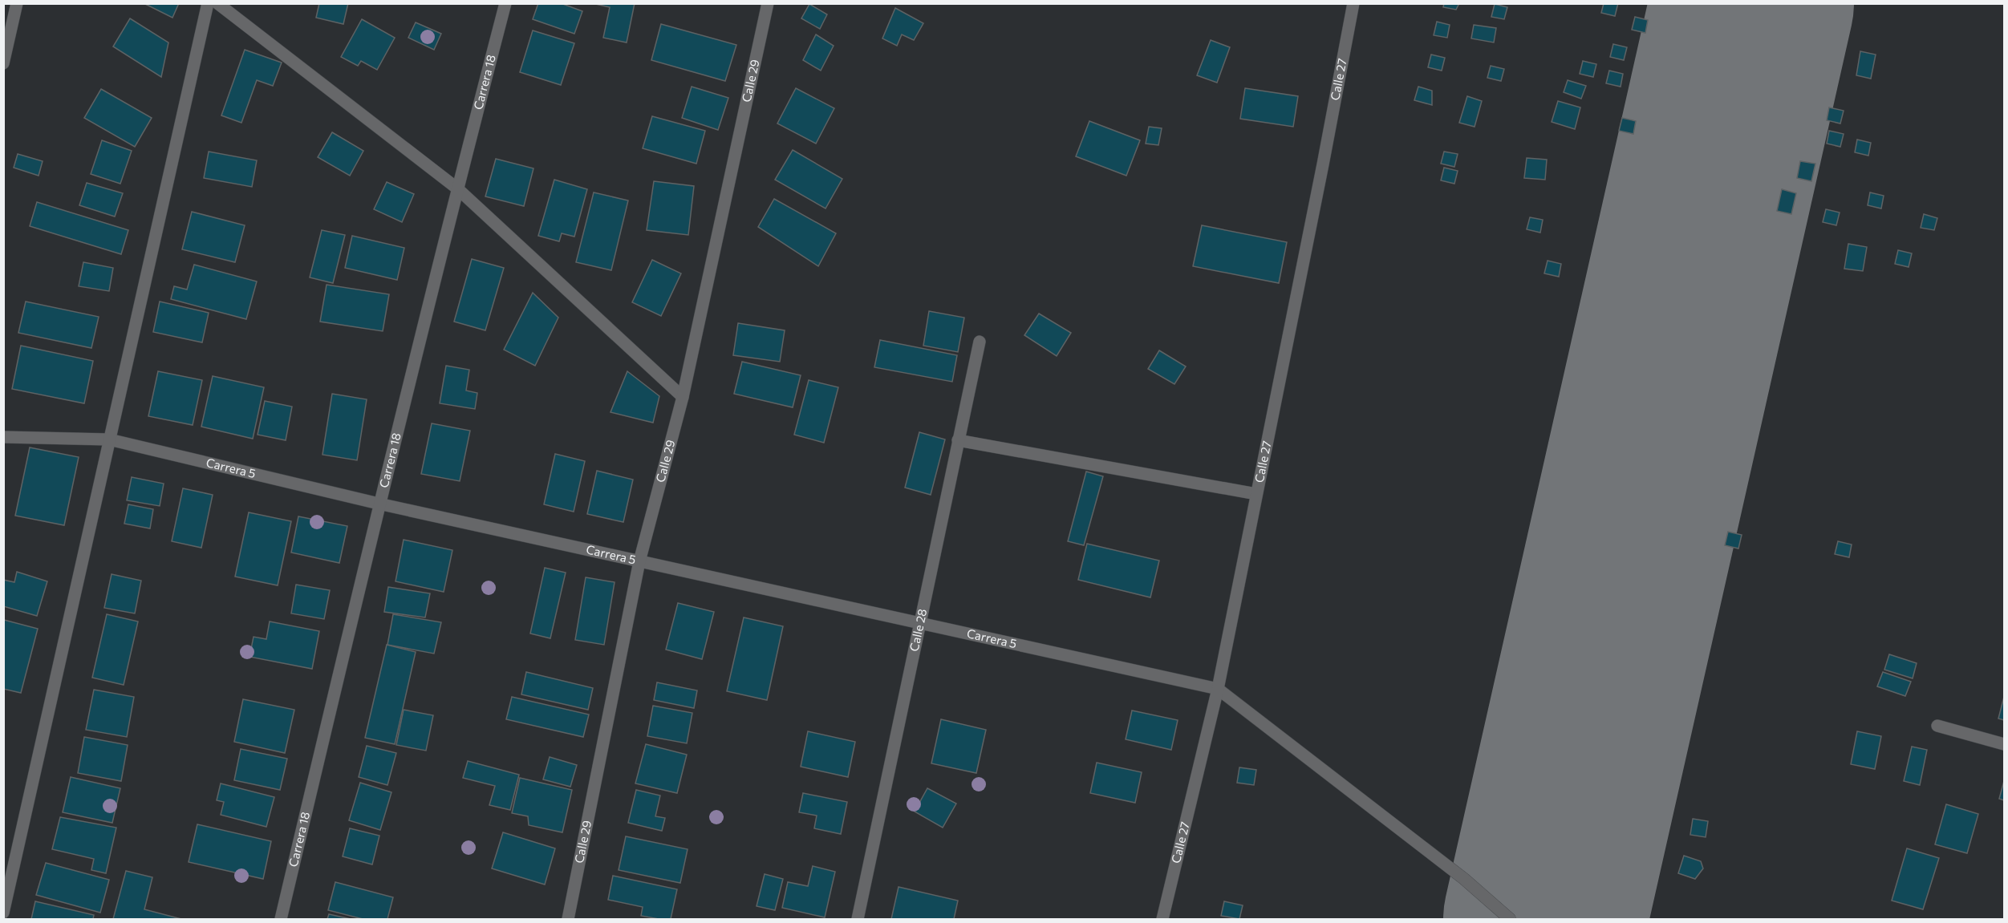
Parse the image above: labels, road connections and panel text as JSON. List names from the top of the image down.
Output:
{
  "streets": {
    "street": [
      "Calle 27",
      "Calle 29",
      "Carrera 18",
      "Carrera 5",
      "Calle 28"
    ]
  },
  "crossings": [
    ["Calle 27", "Carrera 5"],
    ["Calle 29", "Carrera 5"],
    ["Carrera 18", "Carrera 5"],
    ["Carrera 5", "Calle 28"]
  ]
}
